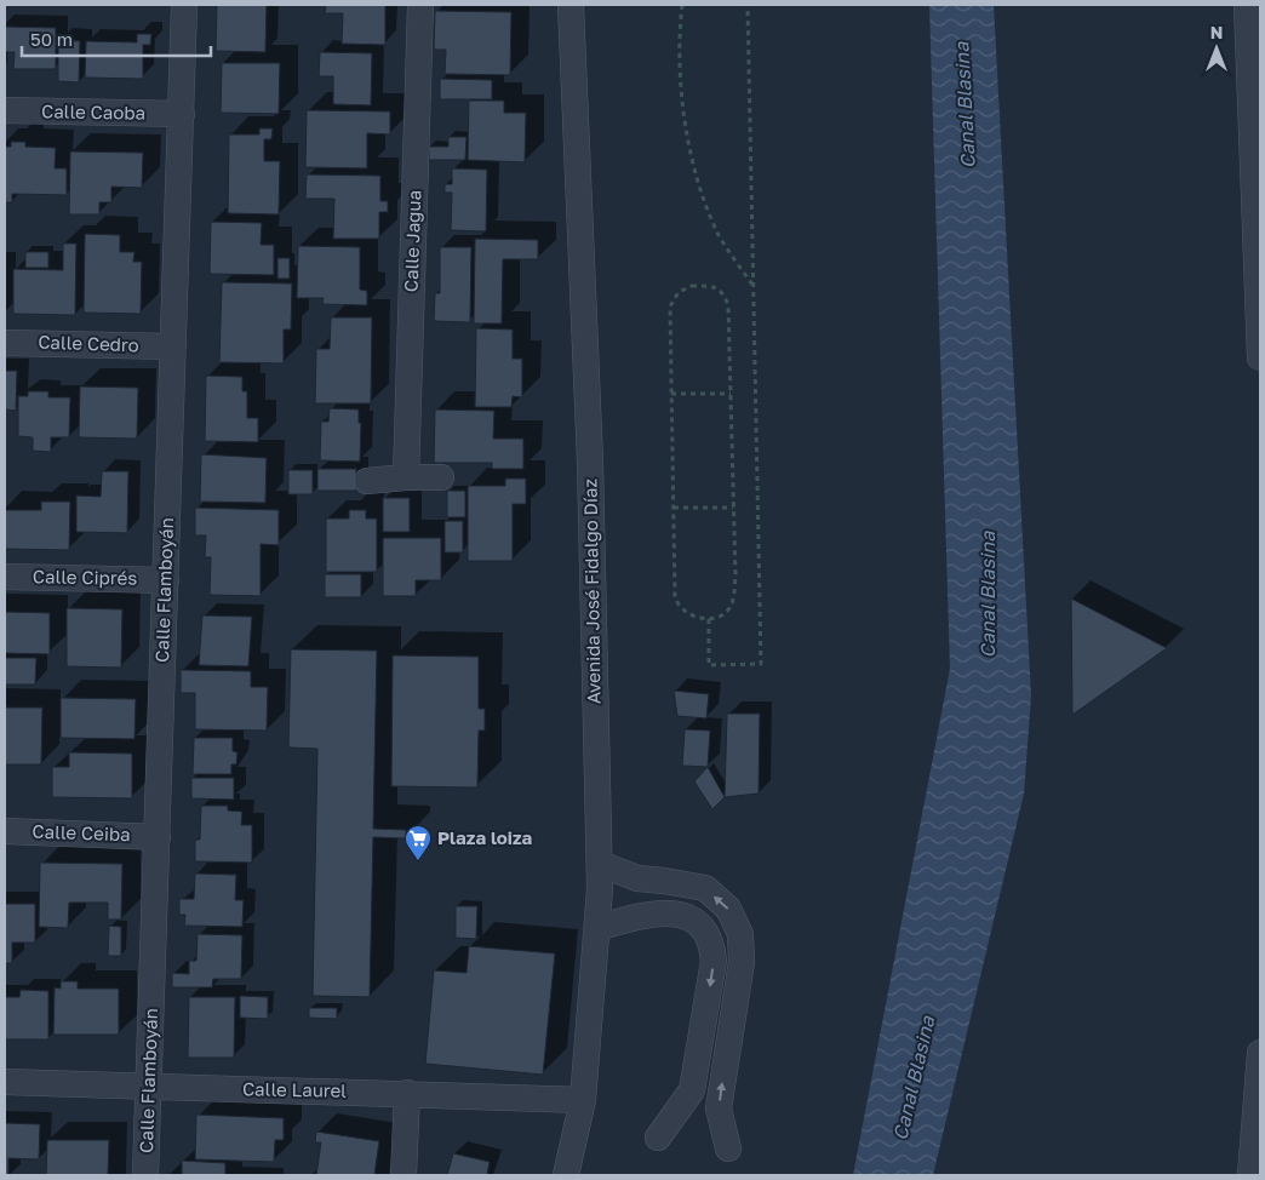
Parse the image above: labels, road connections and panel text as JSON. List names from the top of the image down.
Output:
{
  "streets": {
    "street": [
      "Calle Caoba",
      "Calle Jagua",
      "Calle Cedro",
      "Calle Ciprés",
      "Calle Flamboyán",
      "Avenida José Fidalgo Díaz",
      "Calle Ceiba",
      "Calle Laurel"
    ]
  },
  "crossings": [
    ["Calle Caoba", "Calle Flamboyán"],
    ["Calle Cedro", "Calle Flamboyán"],
    ["Calle Ciprés", "Calle Flamboyán"],
    ["Calle Flamboyán", "Calle Ceiba"],
    ["Calle Flamboyán", "Calle Laurel"],
    ["Avenida José Fidalgo Díaz", "Calle Laurel"]
  ],
  "water": ["Canal Blasina"],
  "places": {
    "supermarket": ["Plaza loiza"]
  },
  "scale_bar": "50 m",
  "north": "top"
}
